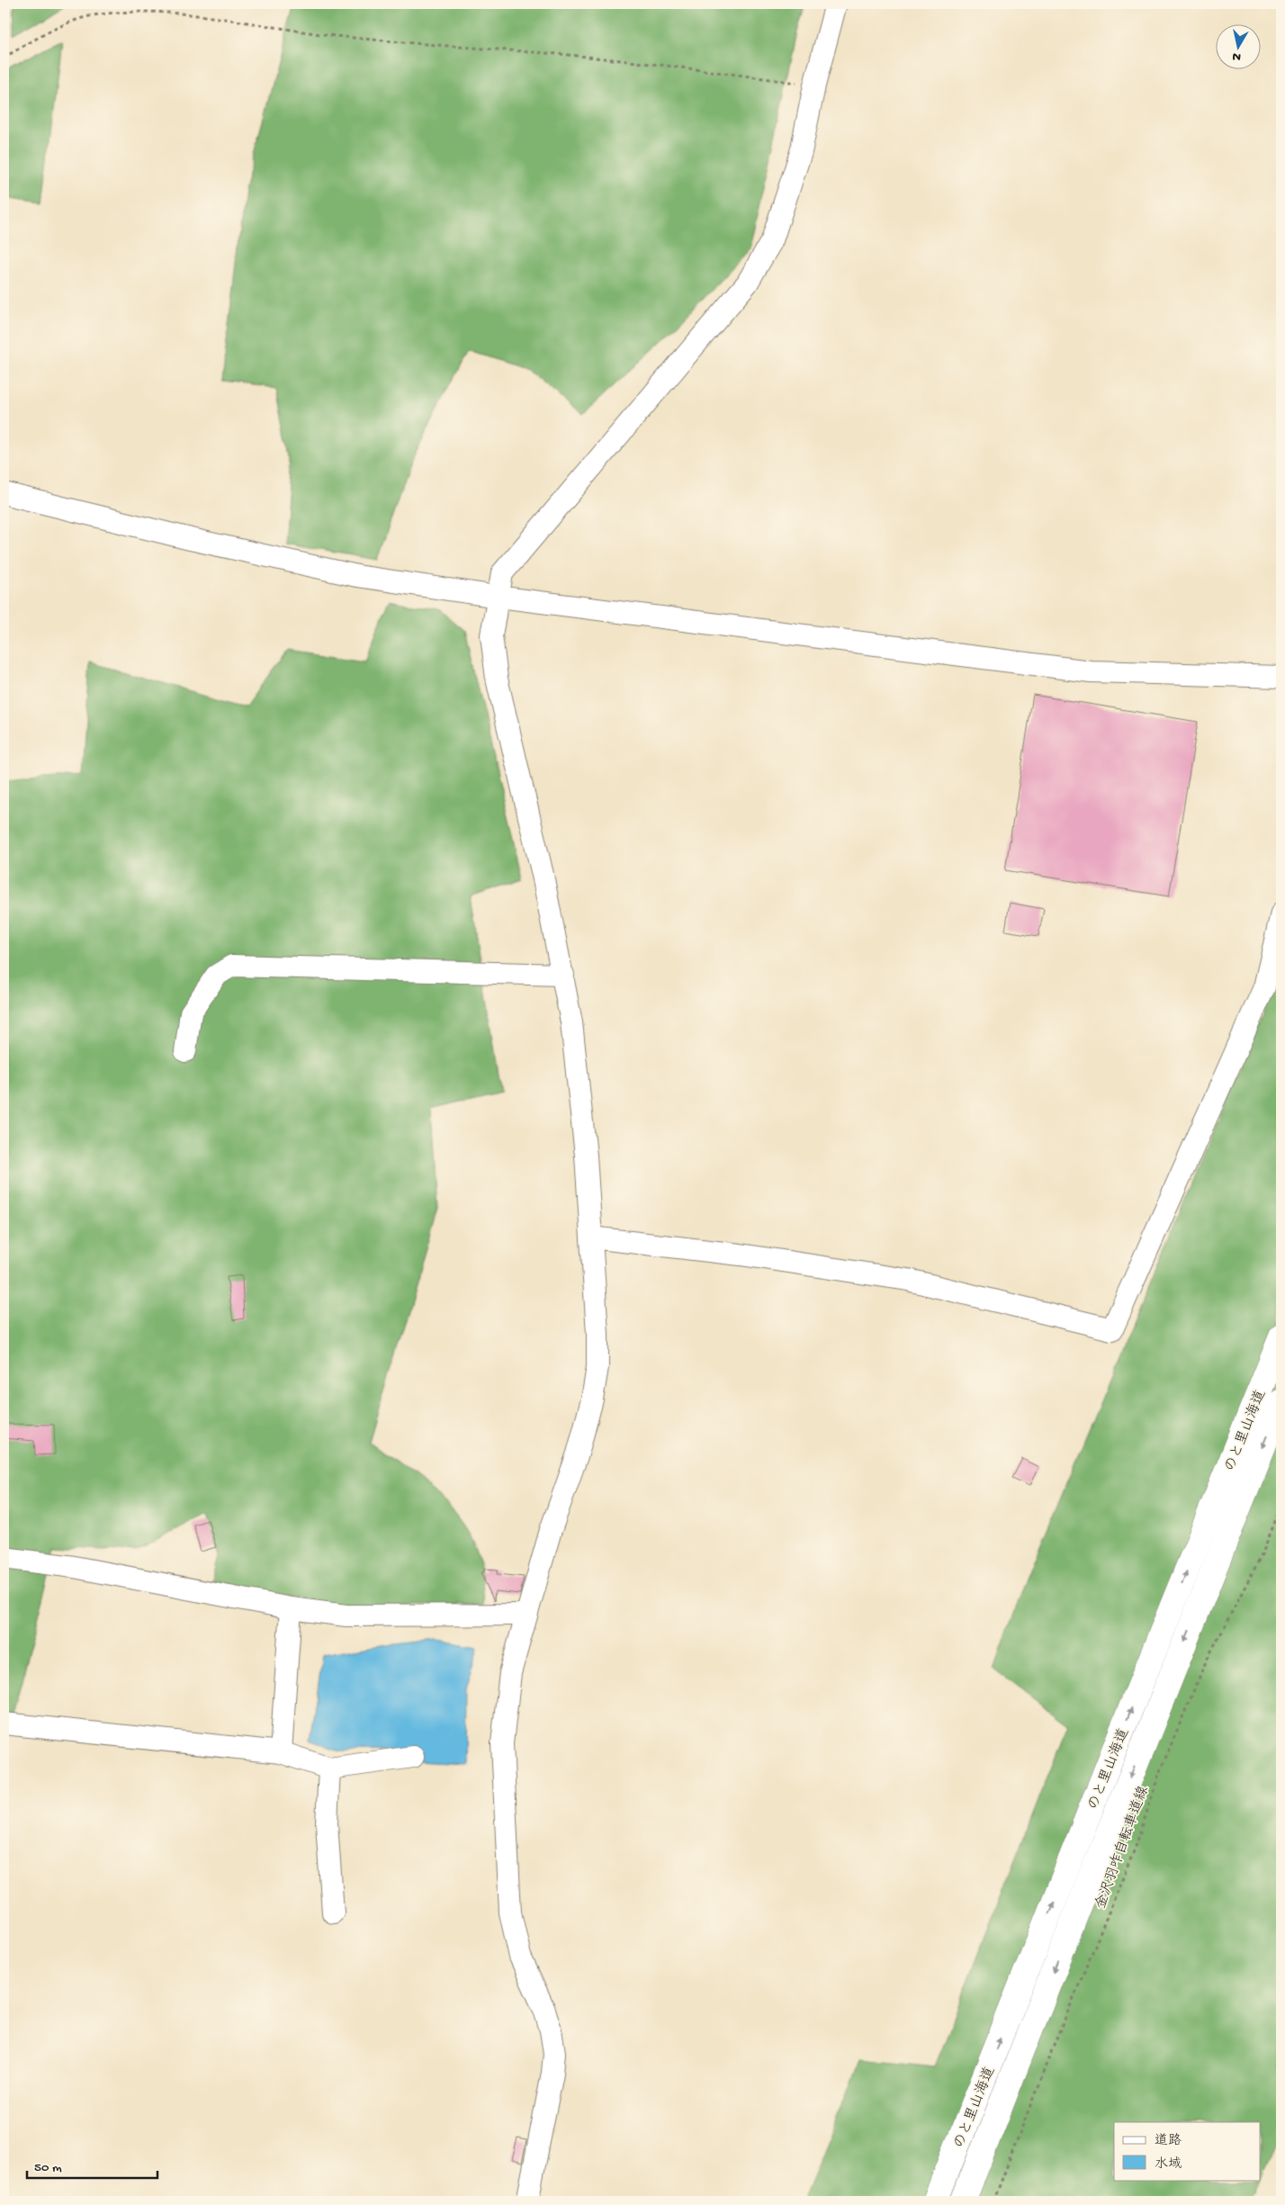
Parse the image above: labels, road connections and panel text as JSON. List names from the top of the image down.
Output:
{
  "streets": {
    "highway": ["のと里山海道"],
    "path": ["金沢羽咋自転車道線"]
  },
  "legend": ["道路", "水域"],
  "scale_bar": "50 m",
  "north": "bottom"
}
